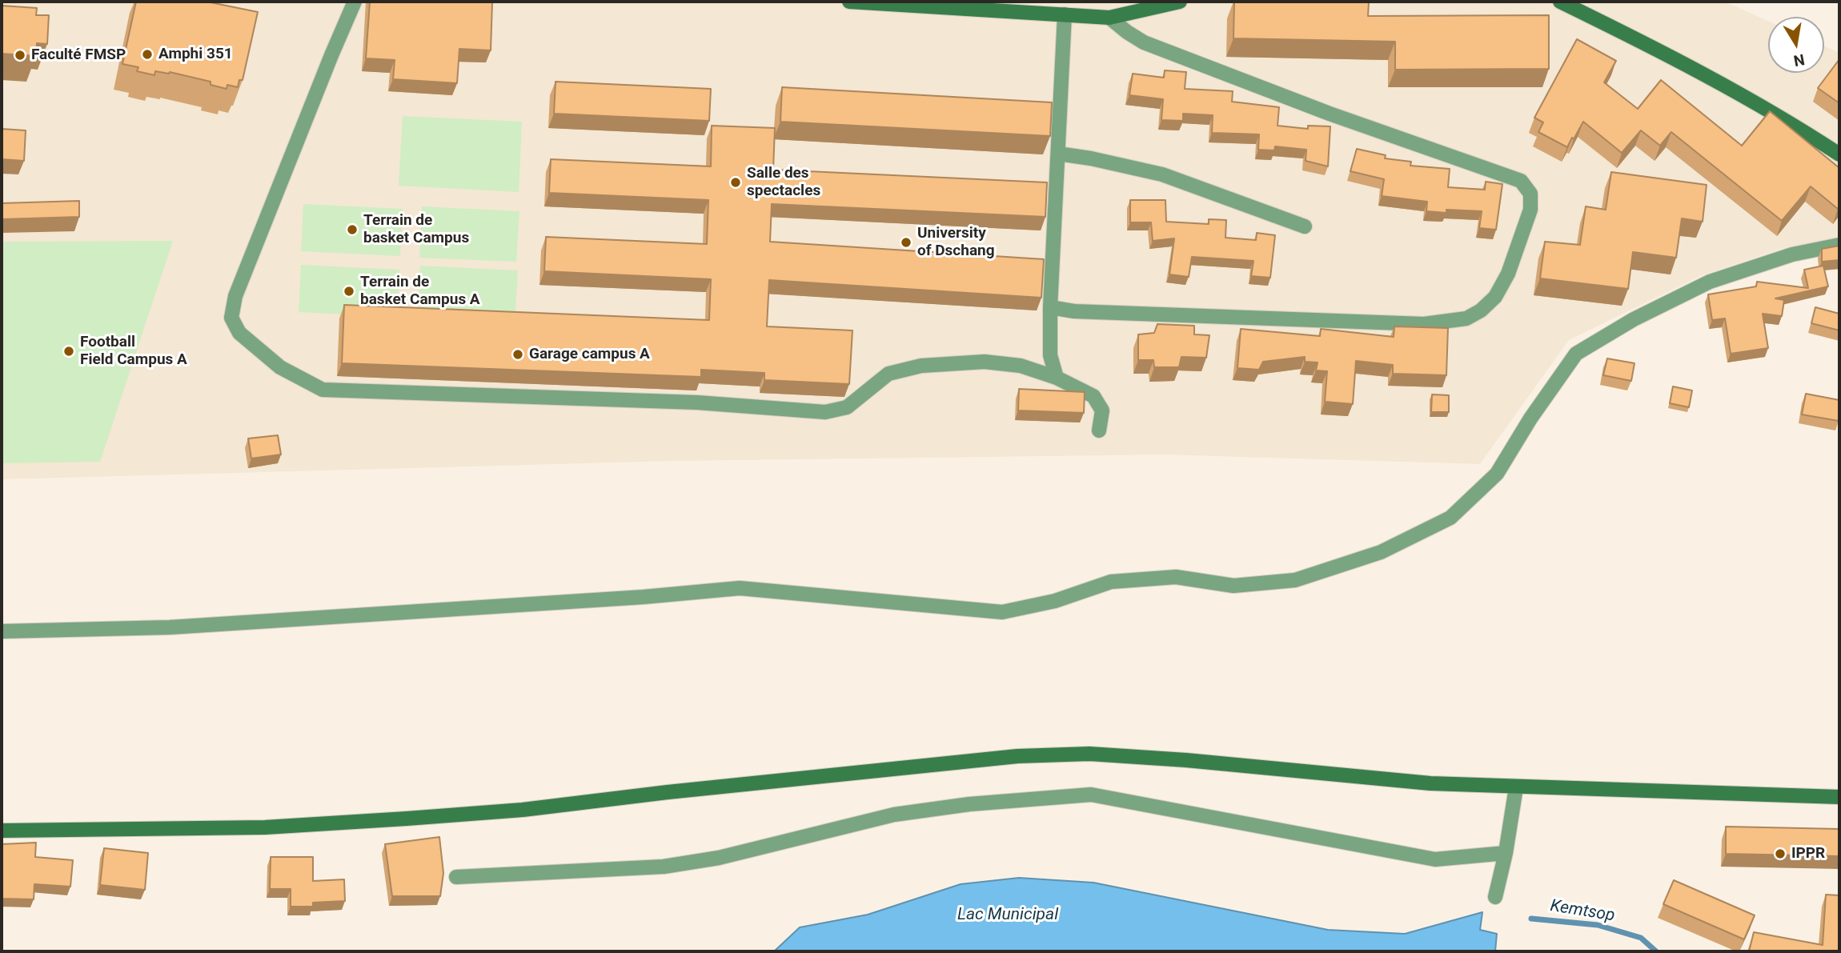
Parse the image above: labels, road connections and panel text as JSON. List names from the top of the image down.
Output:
{
  "water": ["Kemtsop", "Lac Municipal"],
  "places": [
    "Amphi 351",
    "Faculté FMSP",
    "Salle des spectacles",
    "Terrain de basket Campus",
    "University of Dschang",
    "Terrain de basket Campus A",
    "Football Field Campus A",
    "Garage campus A",
    "IPPR"
  ],
  "north": "bottom"
}
